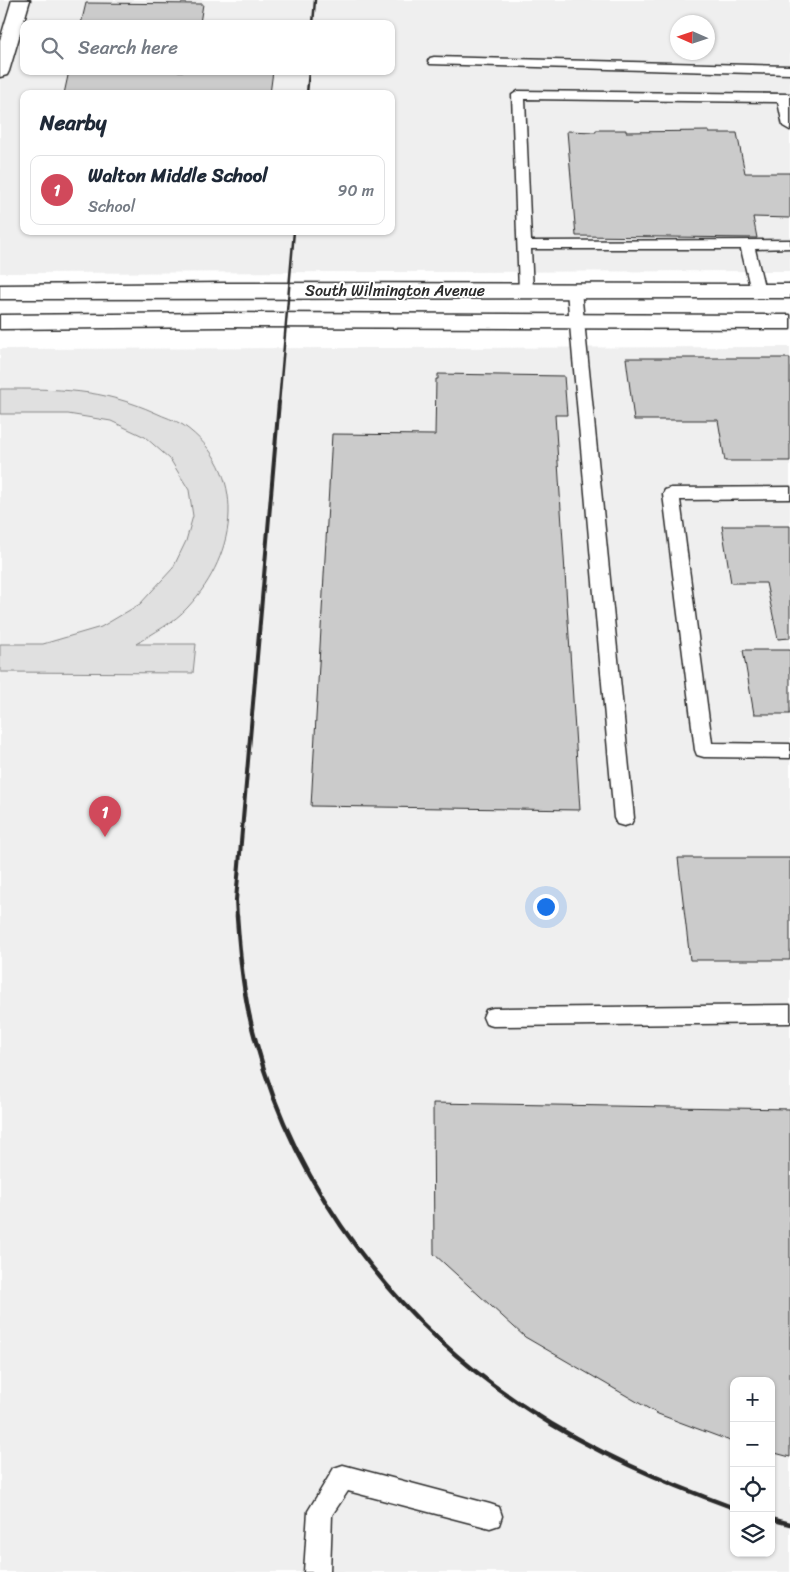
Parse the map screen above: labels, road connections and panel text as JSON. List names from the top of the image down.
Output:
{
  "streets": {
    "main road": ["South Wilmington Avenue"]
  },
  "north": "left",
  "page": {
    "search": "Search here",
    "heading": "Nearby",
    "list": [
      {
        "mark": "1",
        "name": "Walton Middle School",
        "note": "School",
        "value": "90 m"
      }
    ],
    "pins": "1",
    "map_buttons": ["+", "−"]
  }
}
